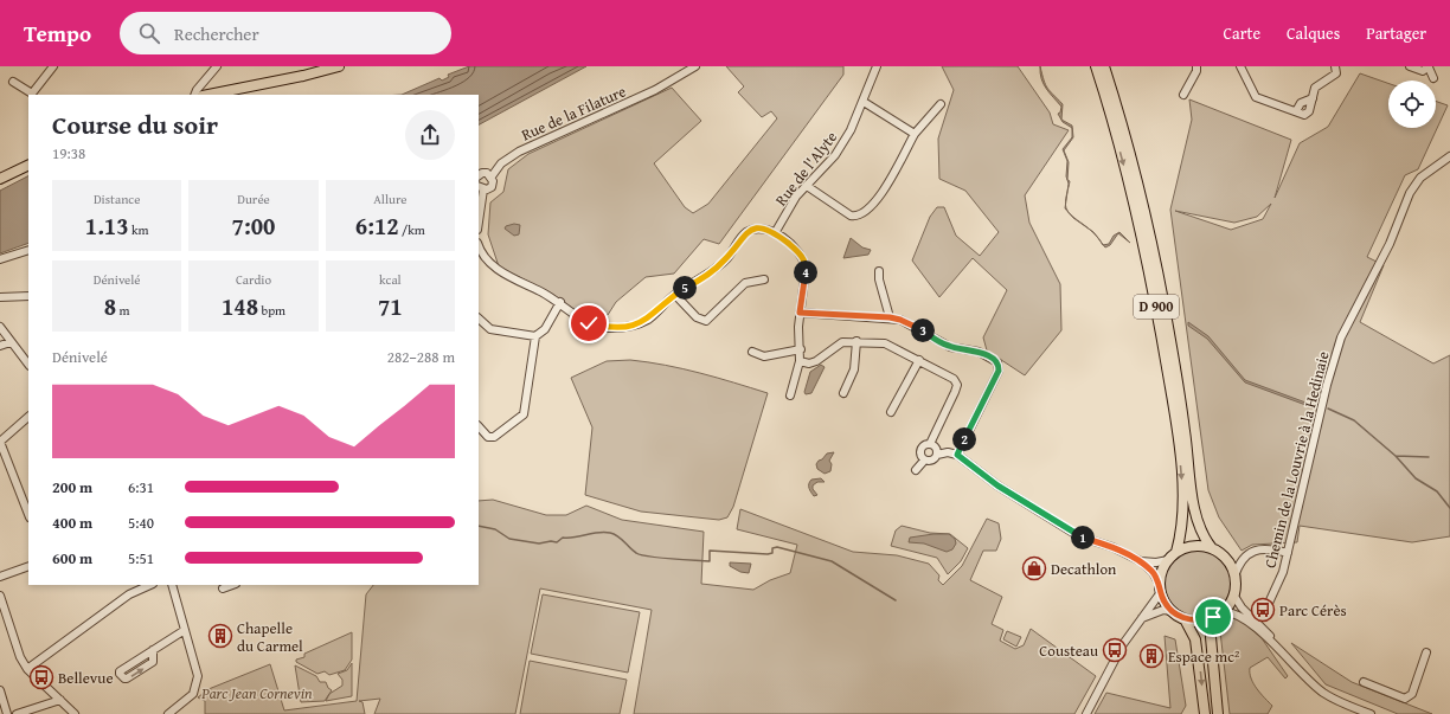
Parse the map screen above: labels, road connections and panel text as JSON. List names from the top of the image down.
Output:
{
  "streets": {
    "main road": ["D 900"],
    "street": ["Rue de la Filature", "Rue de l'Alyte", "Chemin de la Louvrie à la Hedinaie"]
  },
  "parks": ["Parc Jean Cornevin"],
  "places": {
    "shop": ["Decathlon"],
    "bus stop": ["Parc Cérès", "Cousteau", "Bellevue"],
    "building": ["Chapelle du Carmel", "Espace mc²"]
  },
  "page": {
    "header": "Tempo",
    "search": "Rechercher",
    "nav": ["Carte", "Calques", "Partager"],
    "heading": ["Course du soir", "19:38"],
    "stats": [
      ["Distance", "1.13 km"],
      ["Durée", "7:00"],
      ["Allure", "6:12 /km"],
      ["Dénivelé", "8 m"],
      ["Cardio", "148 bpm"],
      ["kcal", "71"]
    ],
    "pins": [
      "4",
      "5",
      "3",
      "2",
      "1"
    ],
    "chart": ["Dénivelé", "282–288 m"],
    "list": [
      {
        "name": "200 m",
        "note": "6:31"
      },
      {
        "name": "400 m",
        "note": "5:40"
      },
      {
        "name": "600 m",
        "note": "5:51"
      }
    ]
  }
}
